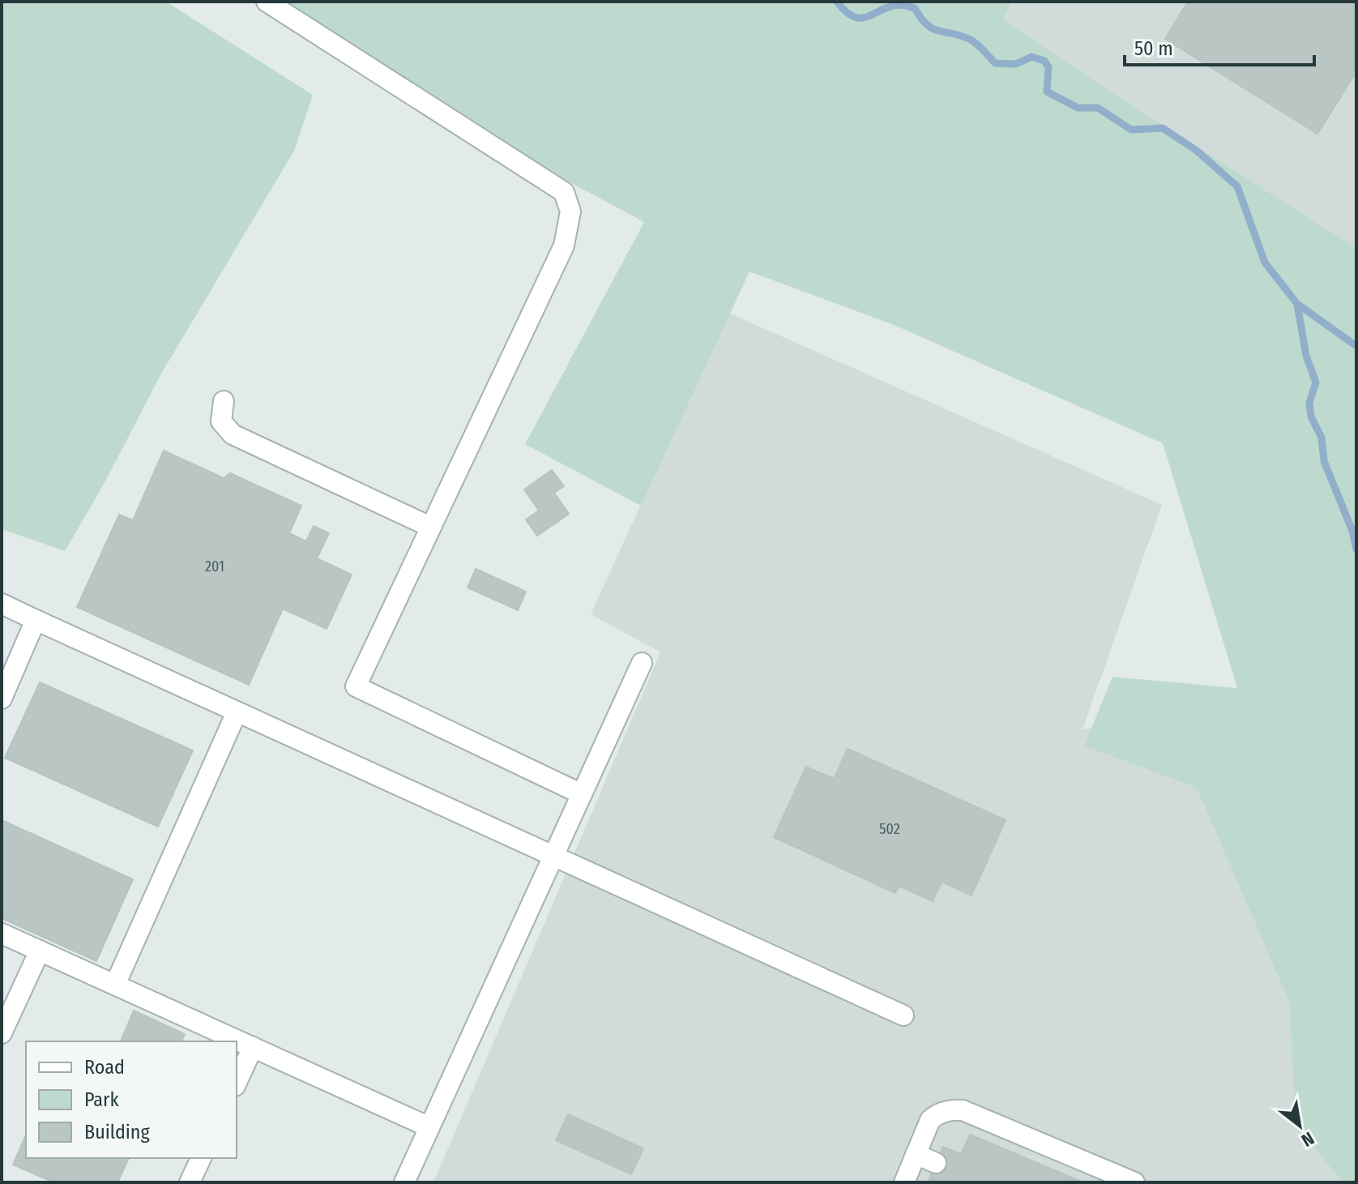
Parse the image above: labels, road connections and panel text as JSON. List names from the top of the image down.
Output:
{
  "house_numbers": ["201", "502"],
  "legend": ["Road", "Park", "Building"],
  "scale_bar": "50 m",
  "north": "bottom right"
}
